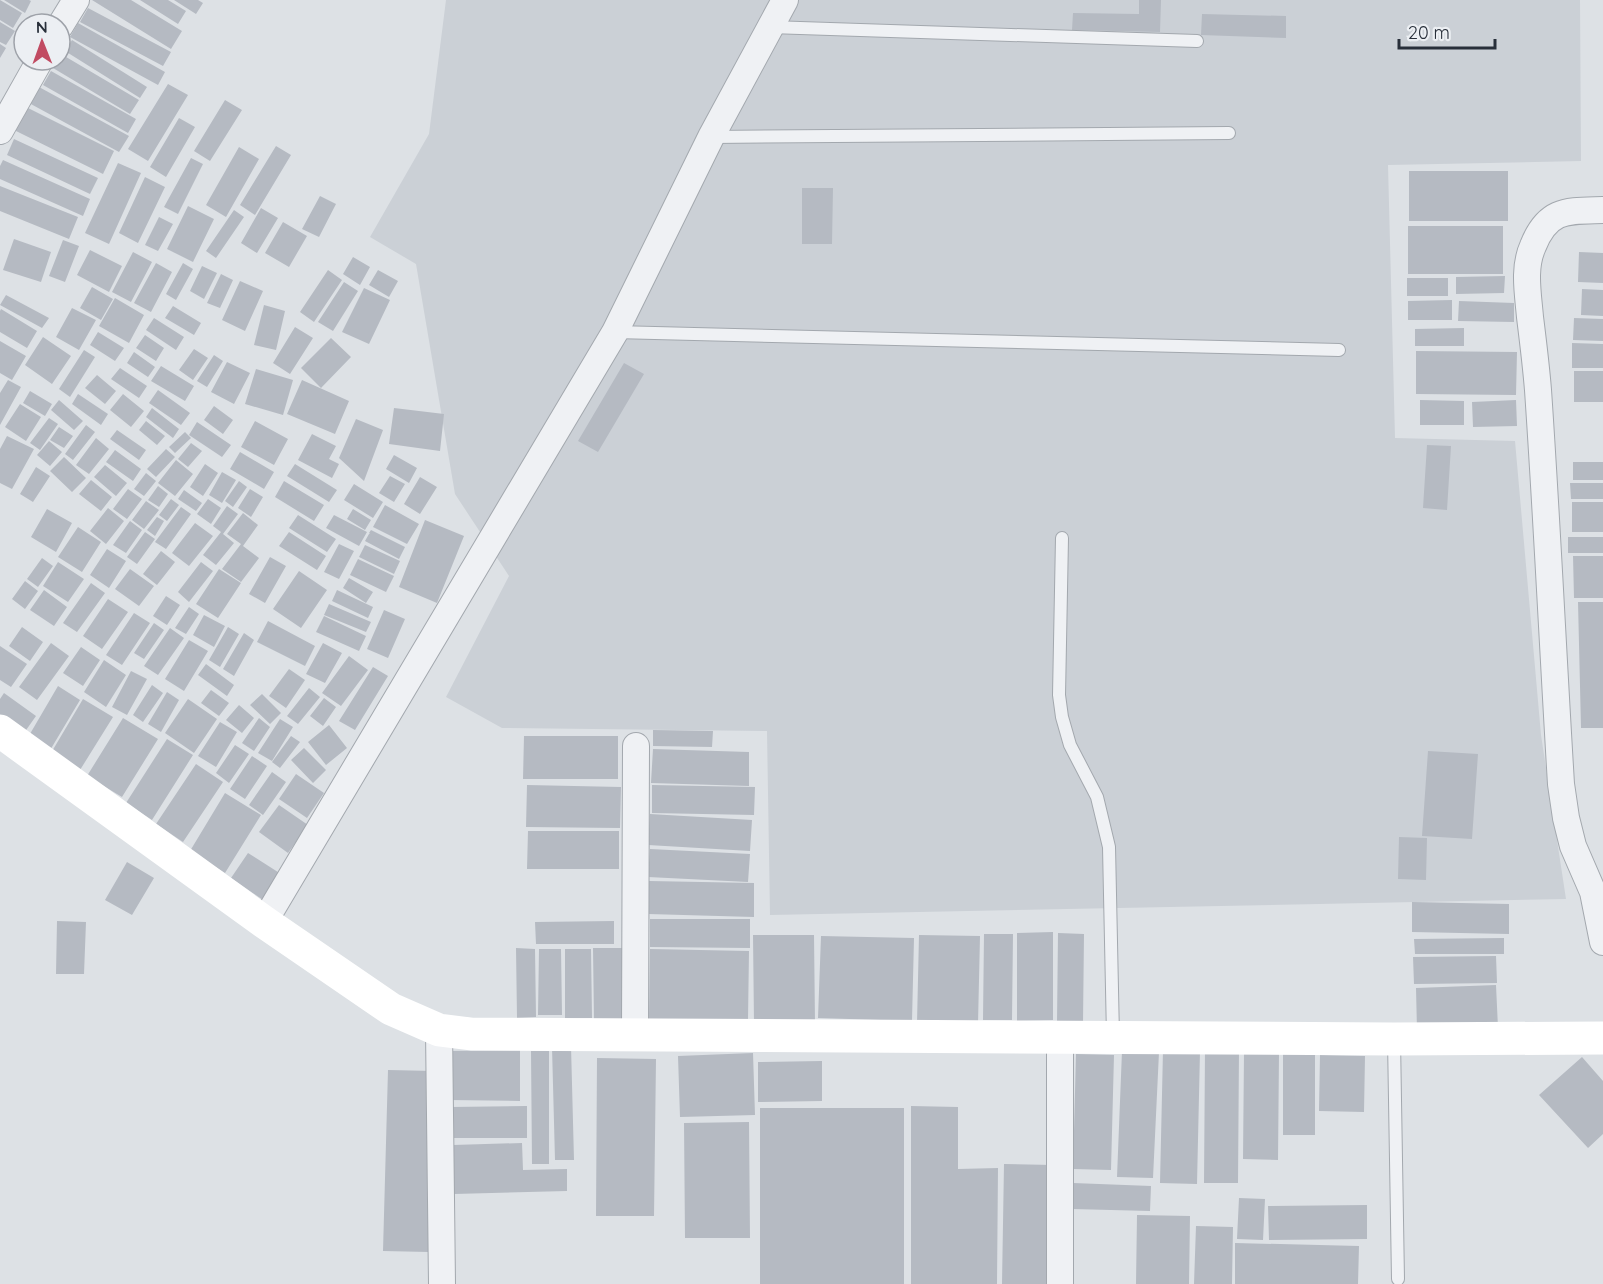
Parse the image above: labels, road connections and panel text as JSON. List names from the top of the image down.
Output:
{
  "scale_bar": "20 m",
  "north": "top"
}
